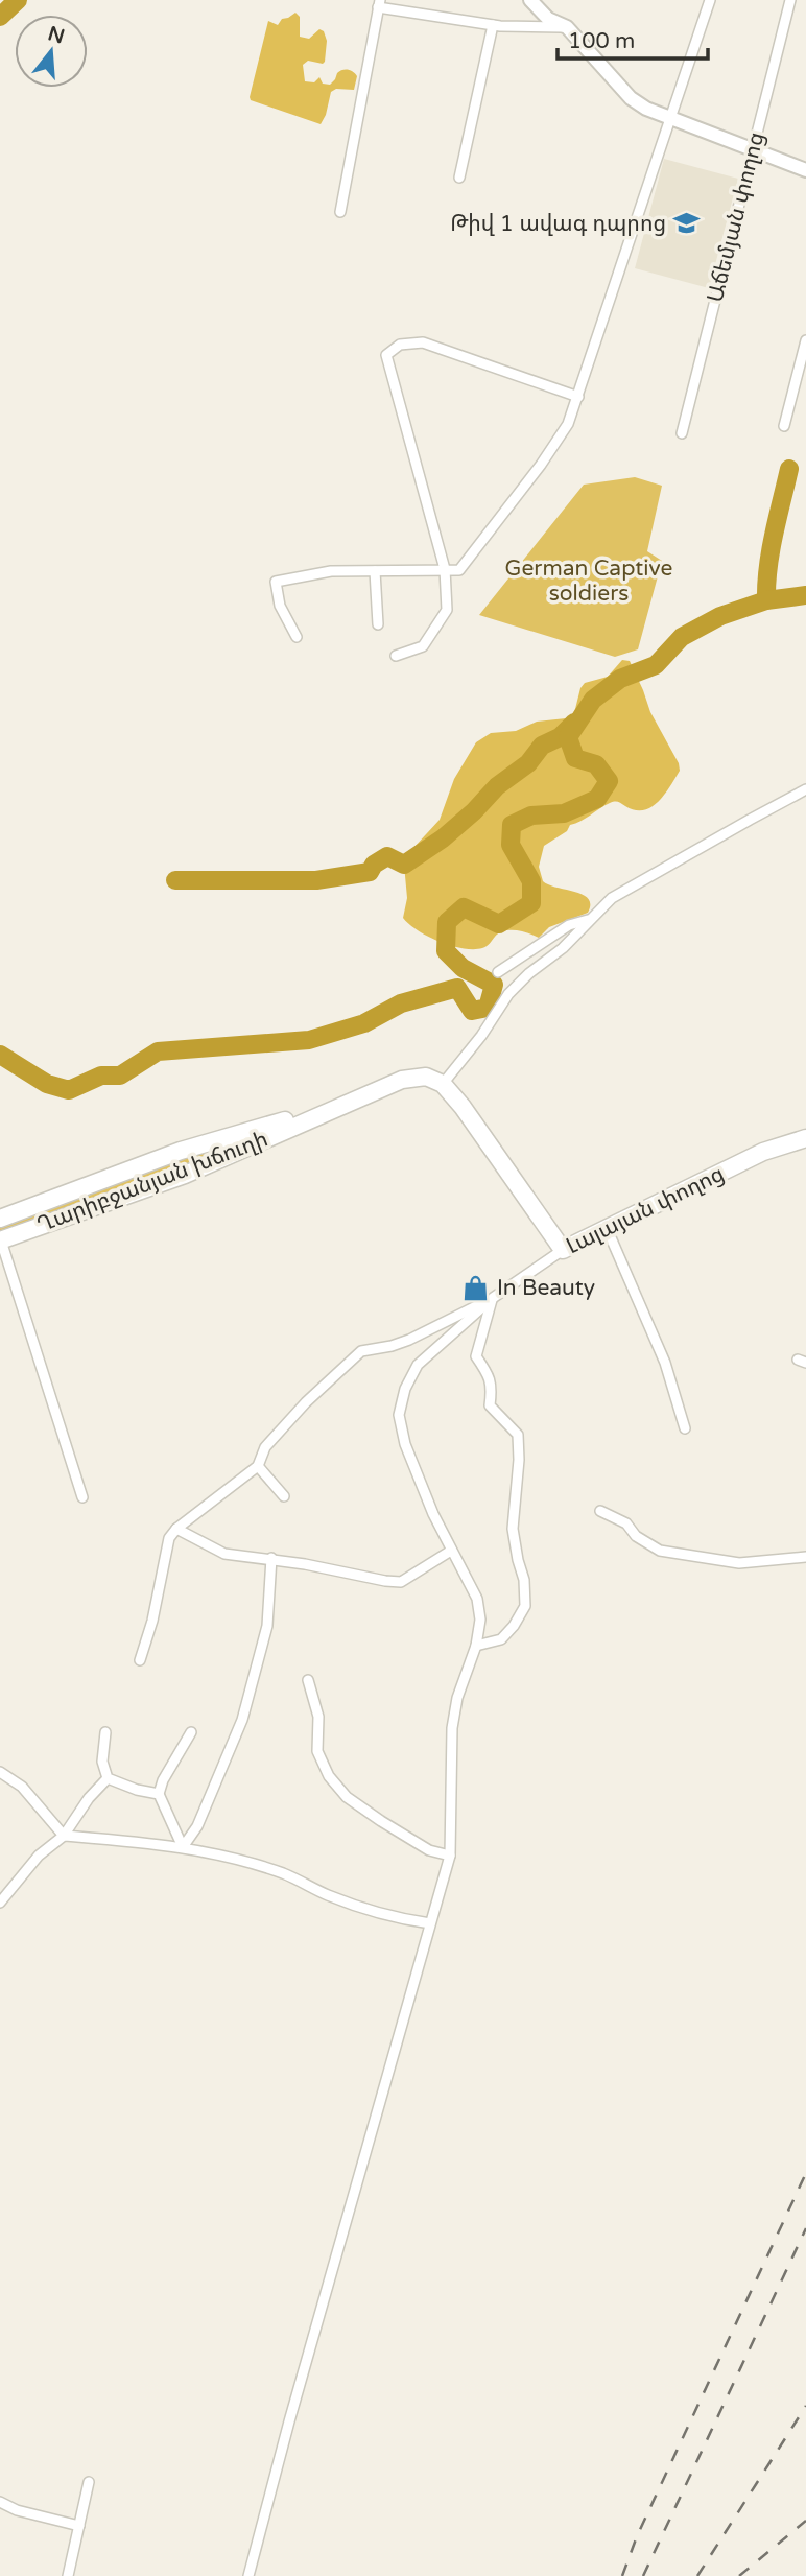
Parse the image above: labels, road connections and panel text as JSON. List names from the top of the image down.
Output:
{
  "streets": {
    "highway": ["Ղարիբջանյան խճուղի", "Լալայան փողոց"],
    "street": ["Աճեմյան փողոց"]
  },
  "parks": ["German Captive soldiers"],
  "places": {
    "school or university": ["Թիվ 1 ավագ դպրոց"],
    "shop": ["In Beauty"]
  },
  "scale_bar": "100 m",
  "north": "top"
}
